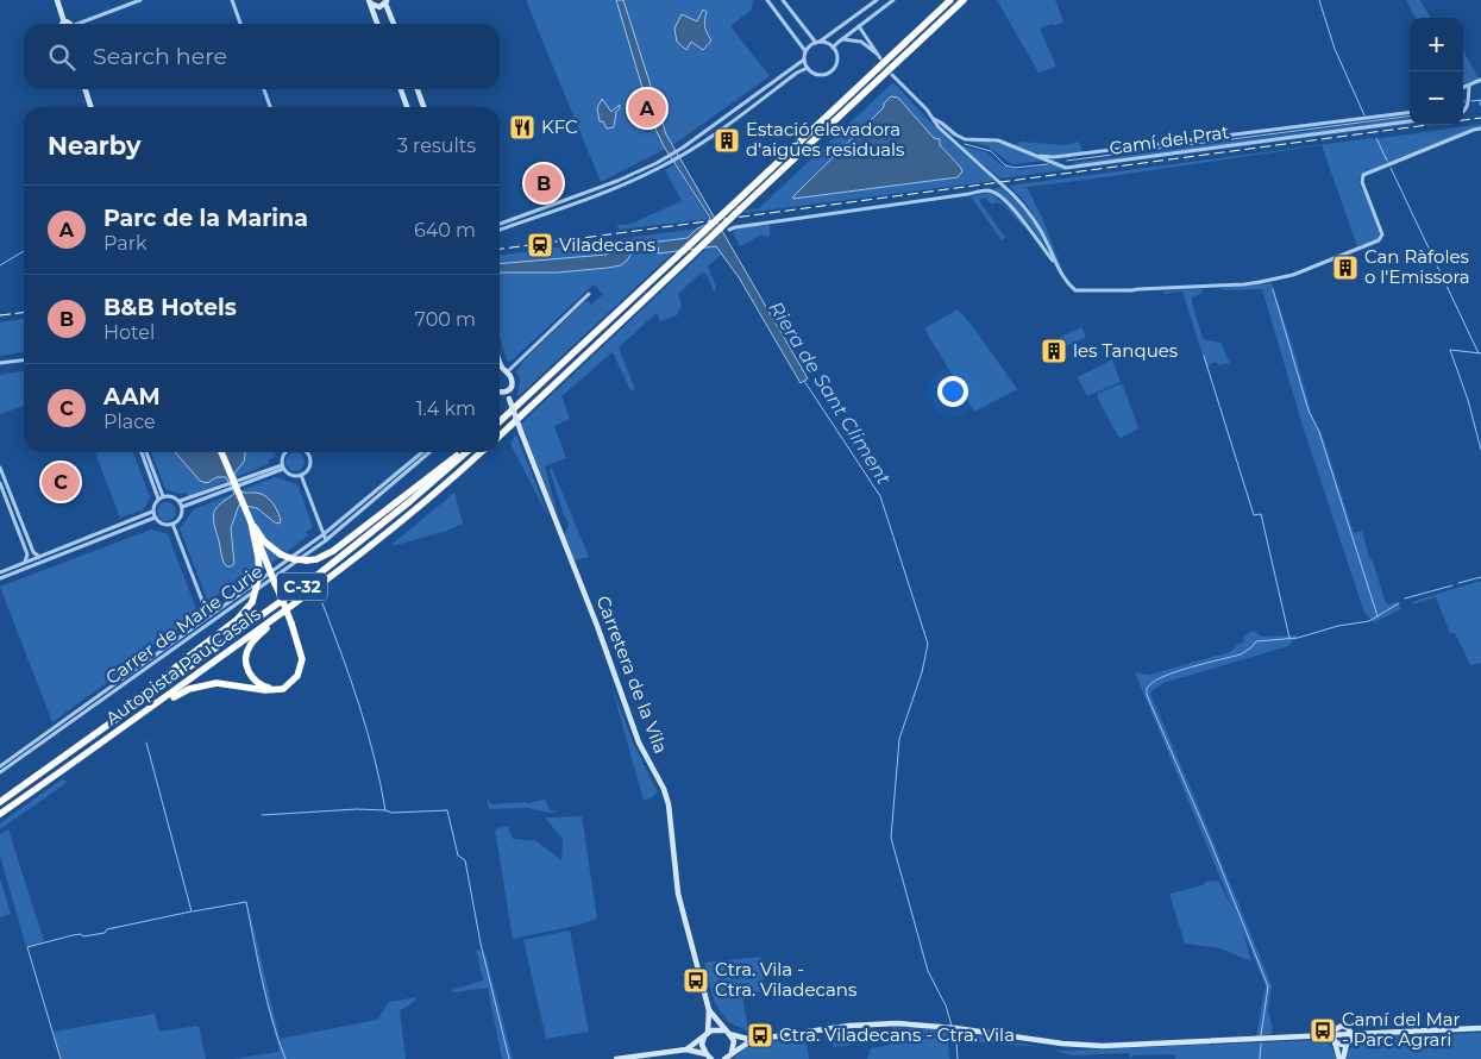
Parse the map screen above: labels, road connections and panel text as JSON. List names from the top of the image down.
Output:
{
  "streets": {
    "highway": ["C-32", "Autopista Pau Casals"],
    "main road": ["Carretera de la Vila"],
    "street": ["Camí del Prat", "Carrer de Marie Curie"]
  },
  "water": ["Riera de Sant Climent"],
  "places": {
    "restaurant": ["KFC"],
    "building": ["Estació elevadora d'aigües residuals", "Can Ràfoles o l'Emissora", "les Tanques"],
    "station": ["Viladecans"],
    "bus stop": ["Ctra. Vila - Ctra. Viladecans", "Camí del Mar - Parc Agrari", "Ctra. Viladecans - Ctra. Vila"]
  },
  "page": {
    "map_buttons": ["+", "−"],
    "search": "Search here",
    "pins": ["A", "B", "C"],
    "heading": ["Nearby", "3 results"],
    "list": [
      {
        "mark": "A",
        "name": "Parc de la Marina",
        "note": "Park",
        "value": "640 m"
      },
      {
        "mark": "B",
        "name": "B&B Hotels",
        "note": "Hotel",
        "value": "700 m"
      },
      {
        "mark": "C",
        "name": "AAM",
        "note": "Place",
        "value": "1.4 km"
      }
    ]
  }
}
